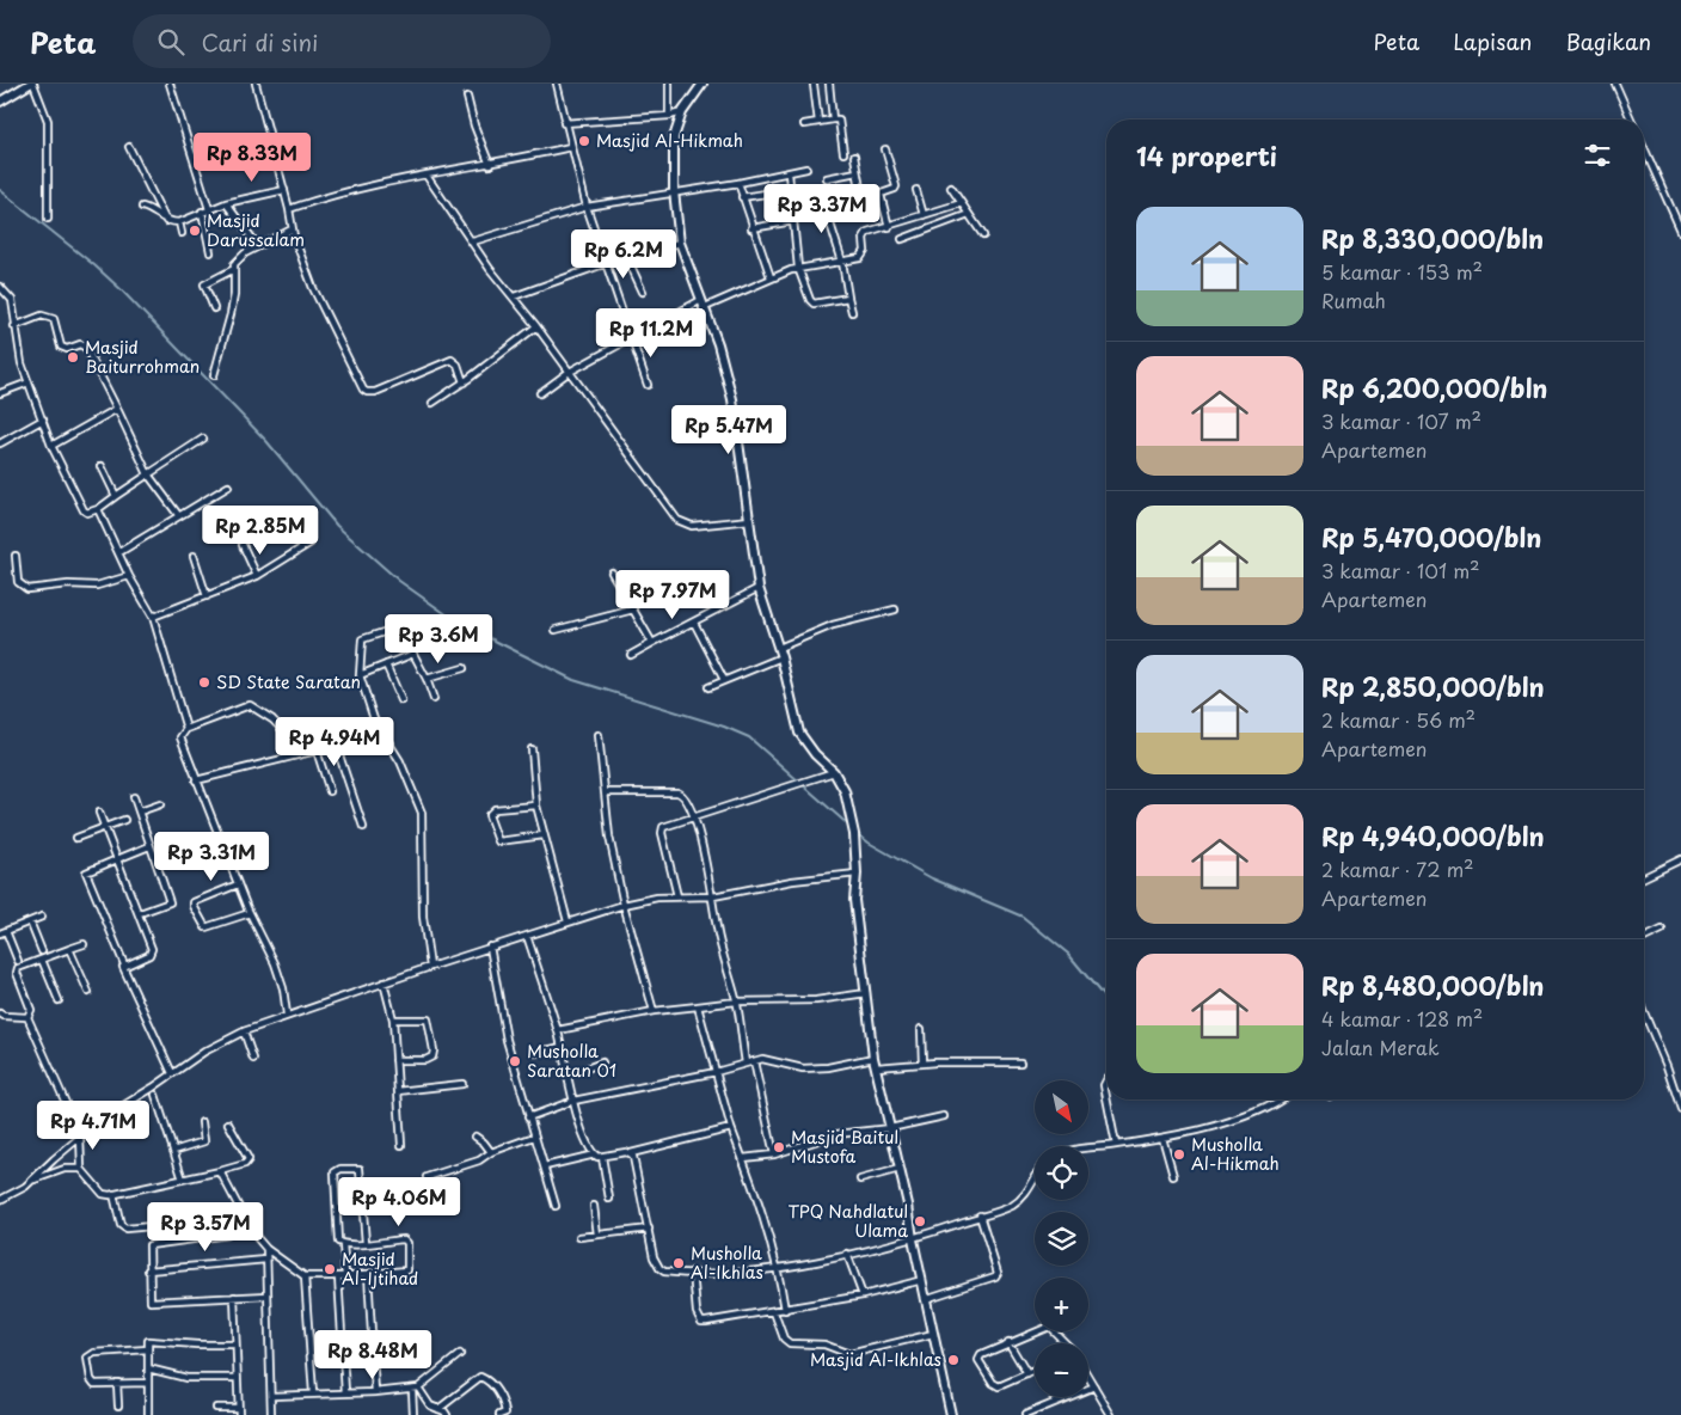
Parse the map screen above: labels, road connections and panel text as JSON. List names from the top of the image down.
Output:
{
  "places": [
    "Masjid Al-Hikmah",
    "Masjid Darussalam",
    "Masjid Baiturrohman",
    "SD State Saratan",
    "Musholla Saratan 01",
    "Masjid Baitul Mustofa",
    "Musholla Al-Hikmah",
    "TPQ Nahdlatul Ulama",
    "Musholla Al-Ikhlas",
    "Masjid Al-Ijtihad",
    "Masjid Al-Ikhlas"
  ],
  "north": "bottom right",
  "page": {
    "header": "Peta",
    "search": "Cari di sini",
    "nav": ["Peta", "Lapisan", "Bagikan"],
    "heading": "14 properti",
    "price": [
      "Rp 8.33M",
      "Rp 3.37M",
      "Rp 6.2M",
      "Rp 11.2M",
      "Rp 5.47M",
      "Rp 2.85M",
      "Rp 7.97M",
      "Rp 3.6M",
      "Rp 4.94M",
      "Rp 3.31M",
      "Rp 4.71M",
      "Rp 4.06M",
      "Rp 3.57M",
      "Rp 8.48M"
    ],
    "list": [
      {
        "name": "Rp 8,330,000/bln",
        "note": "5 kamar · 153 m² · Rumah"
      },
      {
        "name": "Rp 6,200,000/bln",
        "note": "3 kamar · 107 m² · Apartemen"
      },
      {
        "name": "Rp 5,470,000/bln",
        "note": "3 kamar · 101 m² · Apartemen"
      },
      {
        "name": "Rp 2,850,000/bln",
        "note": "2 kamar · 56 m² · Apartemen"
      },
      {
        "name": "Rp 4,940,000/bln",
        "note": "2 kamar · 72 m² · Apartemen"
      },
      {
        "name": "Rp 8,480,000/bln",
        "note": "4 kamar · 128 m² · Jalan Merak"
      }
    ],
    "map_buttons": ["+", "−"]
  }
}
